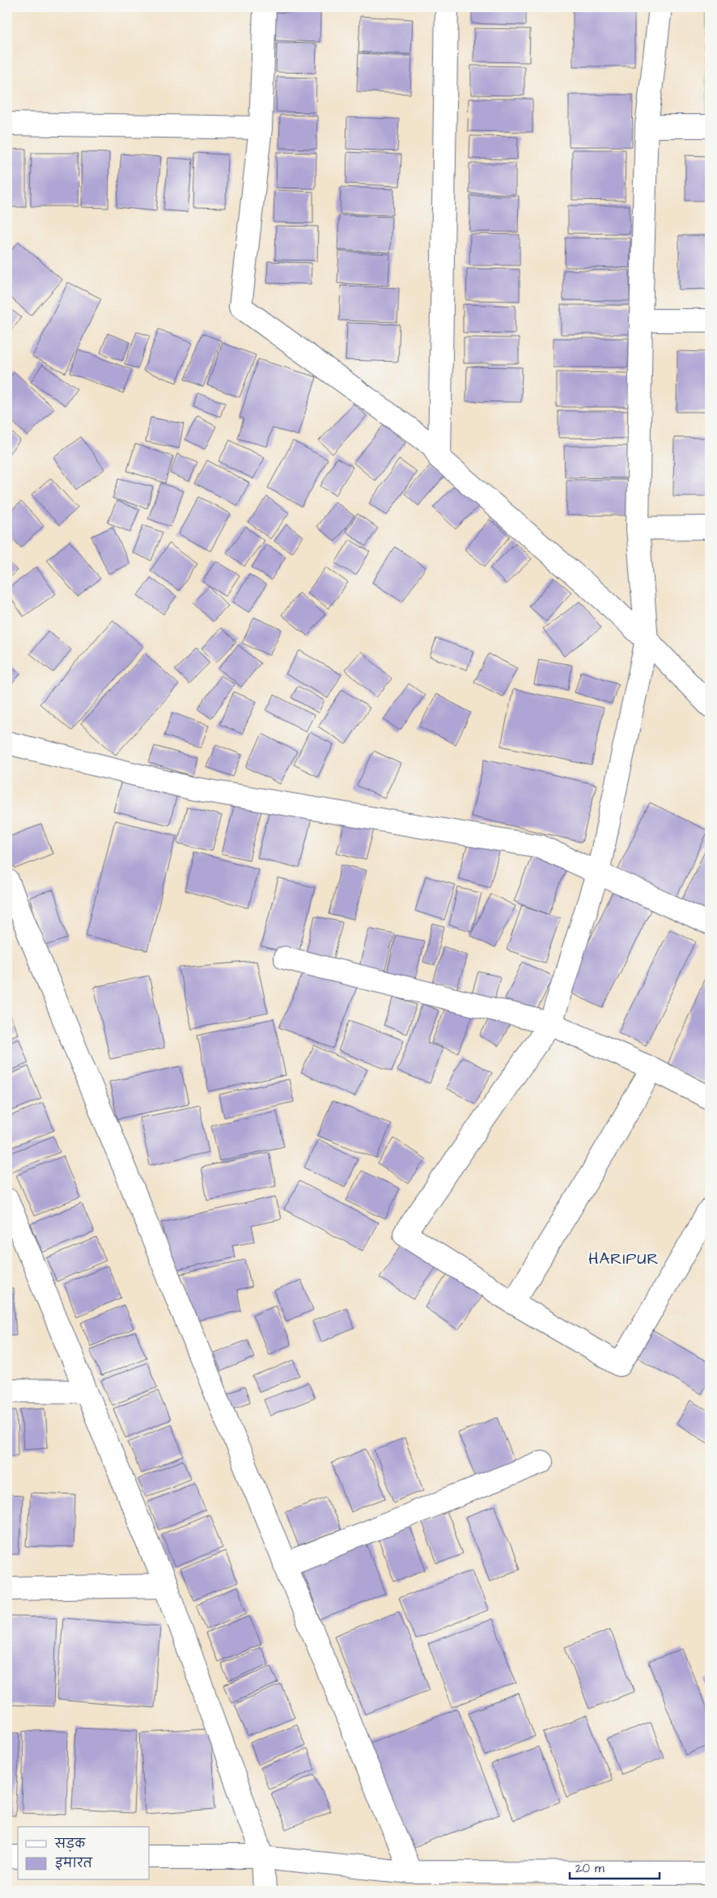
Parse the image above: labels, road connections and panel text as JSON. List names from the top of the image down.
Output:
{
  "districts": ["HARIPUR"],
  "legend": ["सड़क", "इमारत"],
  "scale_bar": "20 m"
}
